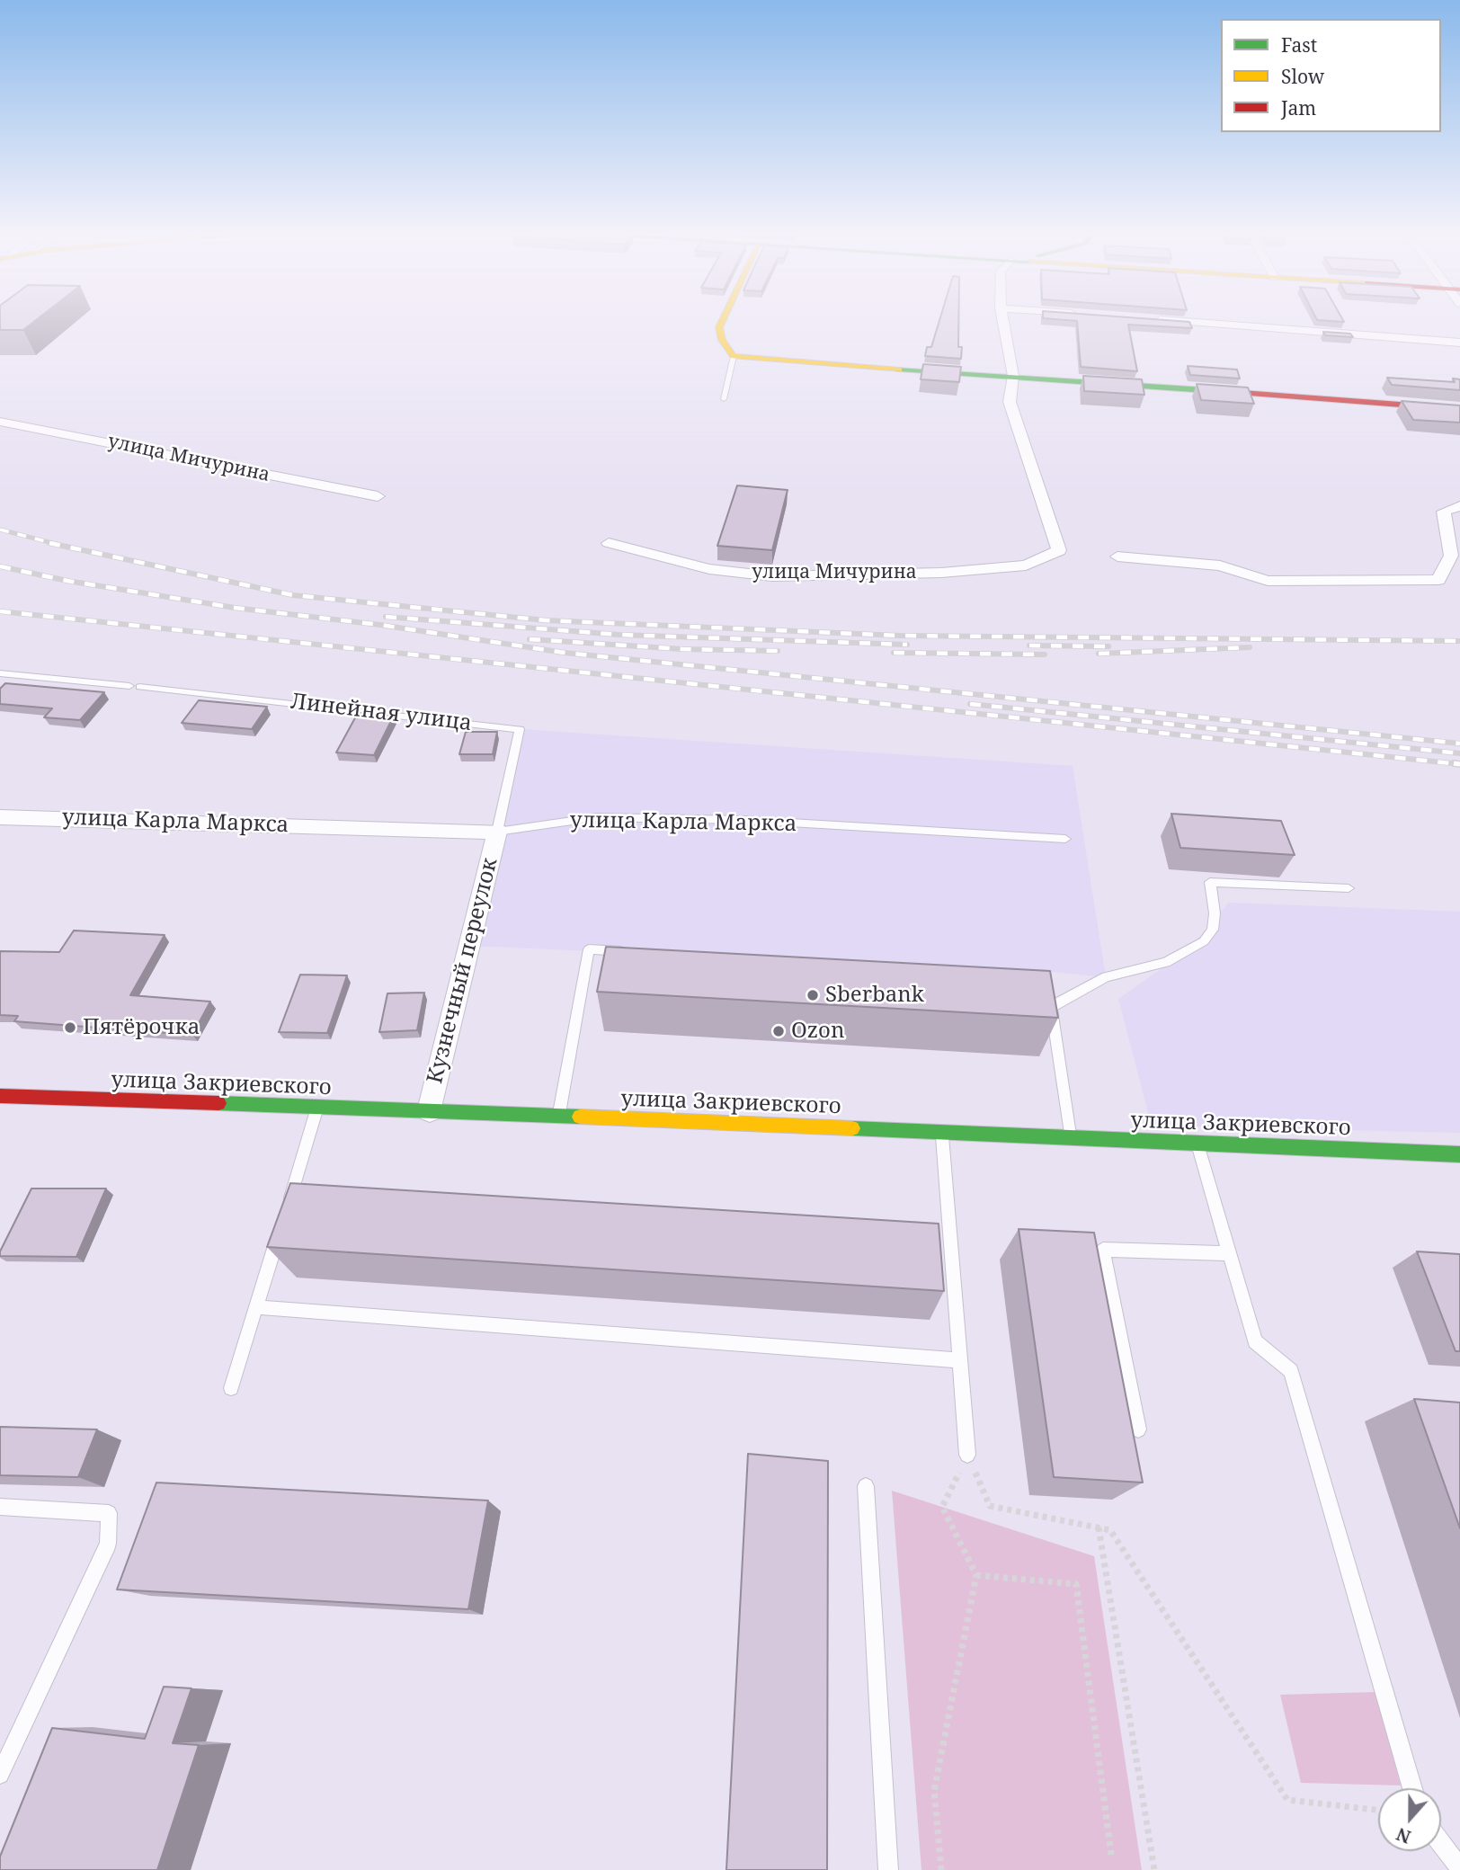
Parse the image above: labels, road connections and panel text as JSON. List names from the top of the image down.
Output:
{
  "streets": {
    "street": [
      "улица Мичурина",
      "улица Карла Маркса",
      "Кузнечный переулок",
      "улица Закриевского"
    ],
    "lane": ["Линейная улица"]
  },
  "crossings": [
    ["Линейная улица", "улица Карла Маркса"],
    ["Линейная улица", "Кузнечный переулок"],
    ["улица Карла Маркса", "Кузнечный переулок"],
    ["Кузнечный переулок", "улица Закриевского"]
  ],
  "places": ["Sberbank", "Пятёрочка", "Ozon"],
  "legend": ["Fast", "Slow", "Jam"],
  "north": "bottom"
}
